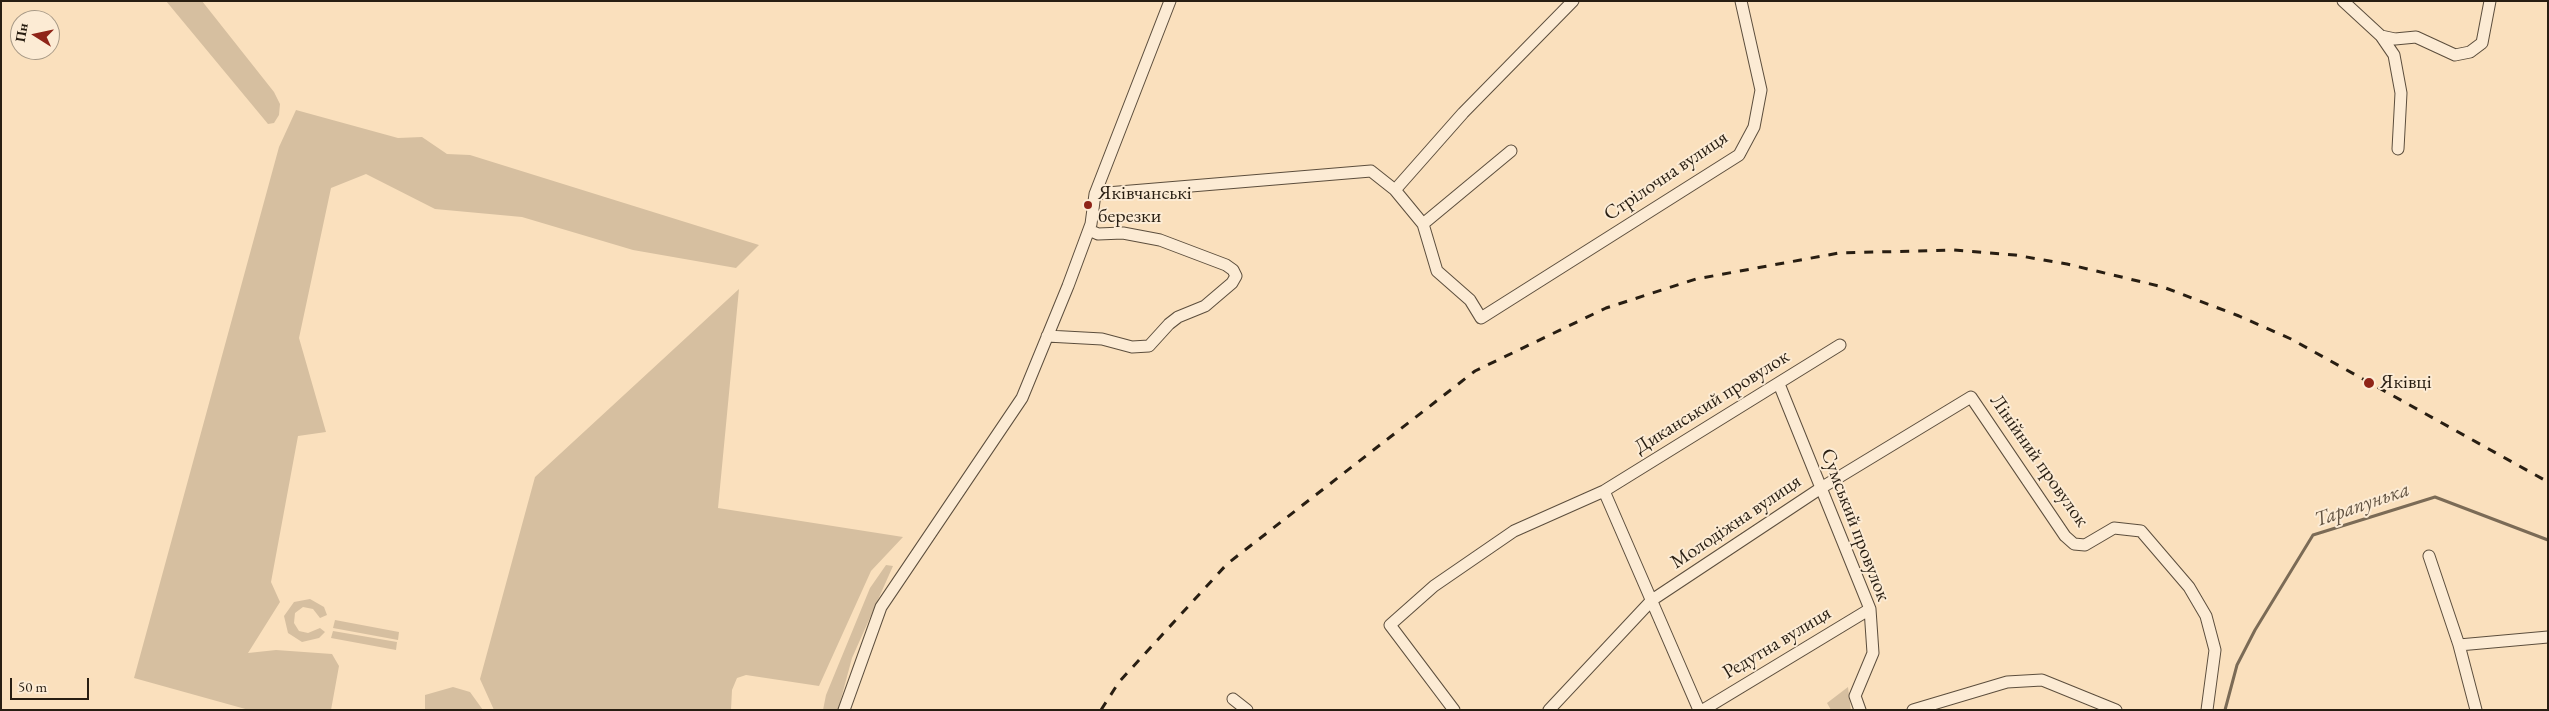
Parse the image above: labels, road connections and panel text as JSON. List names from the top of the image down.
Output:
{
  "streets": {
    "street": [
      "Стрілочна вулиця",
      "Диканський провулок",
      "Лінійний провулок",
      "Молодіжна вулиця",
      "Сумський провулок",
      "Редутна вулиця"
    ]
  },
  "crossings": [
    ["Диканський провулок", "Сумський провулок"],
    ["Лінійний провулок", "Молодіжна вулиця"],
    ["Молодіжна вулиця", "Сумський провулок"],
    ["Сумський провулок", "Редутна вулиця"]
  ],
  "water": ["Тарапунька"],
  "places": ["Яківчанські березки", "Яківці"],
  "scale_bar": "50 m",
  "north": "left"
}
